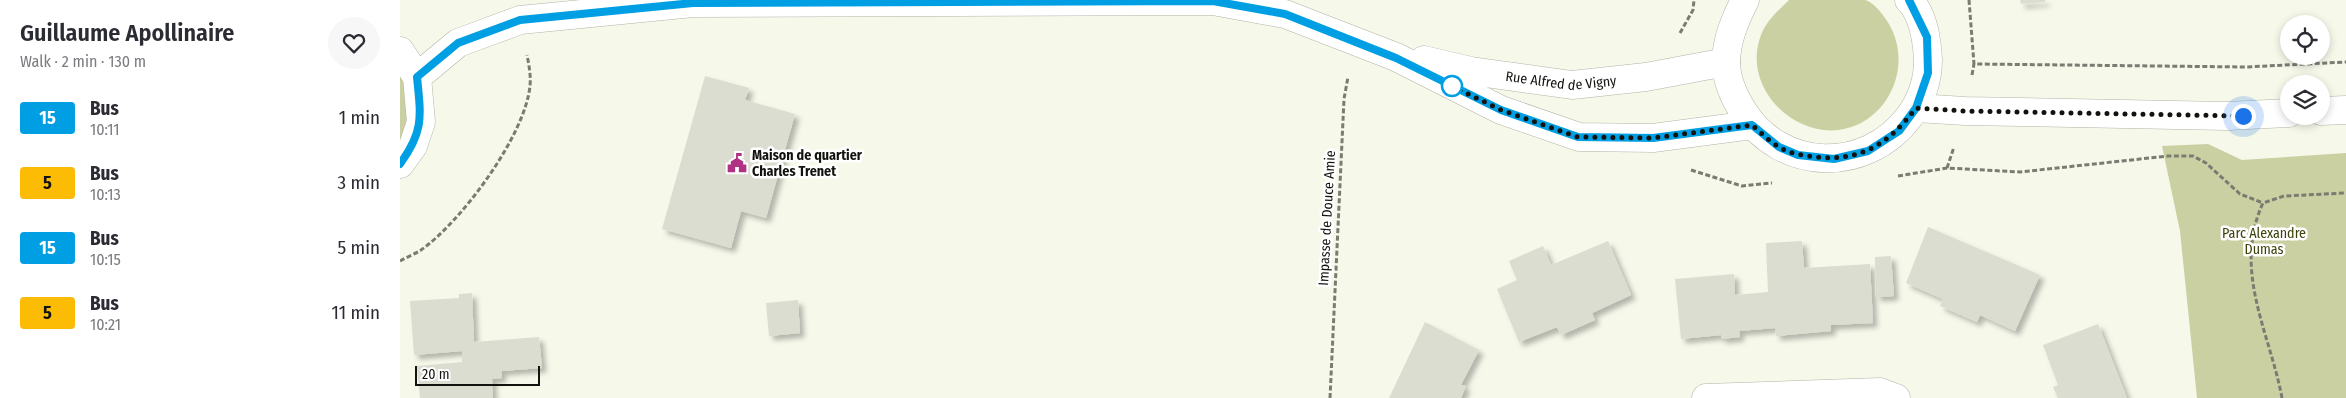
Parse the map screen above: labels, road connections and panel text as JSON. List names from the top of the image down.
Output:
{
  "streets": {
    "street": ["Rue Alfred de Vigny"],
    "path": ["Impasse de Douce Amie"]
  },
  "crossings": [
    ["Rue Alfred de Vigny", "Impasse de Douce Amie"]
  ],
  "parks": ["Parc Alexandre Dumas"],
  "places": {
    "public building": ["Maison de quartier Charles Trenet"]
  },
  "lines": ["bus line 15"],
  "scale_bar": "20 m",
  "page": {
    "heading": ["Guillaume Apollinaire", "Walk · 2 min · 130 m"],
    "list": [
      {
        "mark": "15",
        "name": "Bus",
        "note": "10:11",
        "value": "1 min"
      },
      {
        "mark": "5",
        "name": "Bus",
        "note": "10:13",
        "value": "3 min"
      },
      {
        "mark": "15",
        "name": "Bus",
        "note": "10:15",
        "value": "5 min"
      },
      {
        "mark": "5",
        "name": "Bus",
        "note": "10:21",
        "value": "11 min"
      }
    ],
    "scale": "20 m"
  }
}
